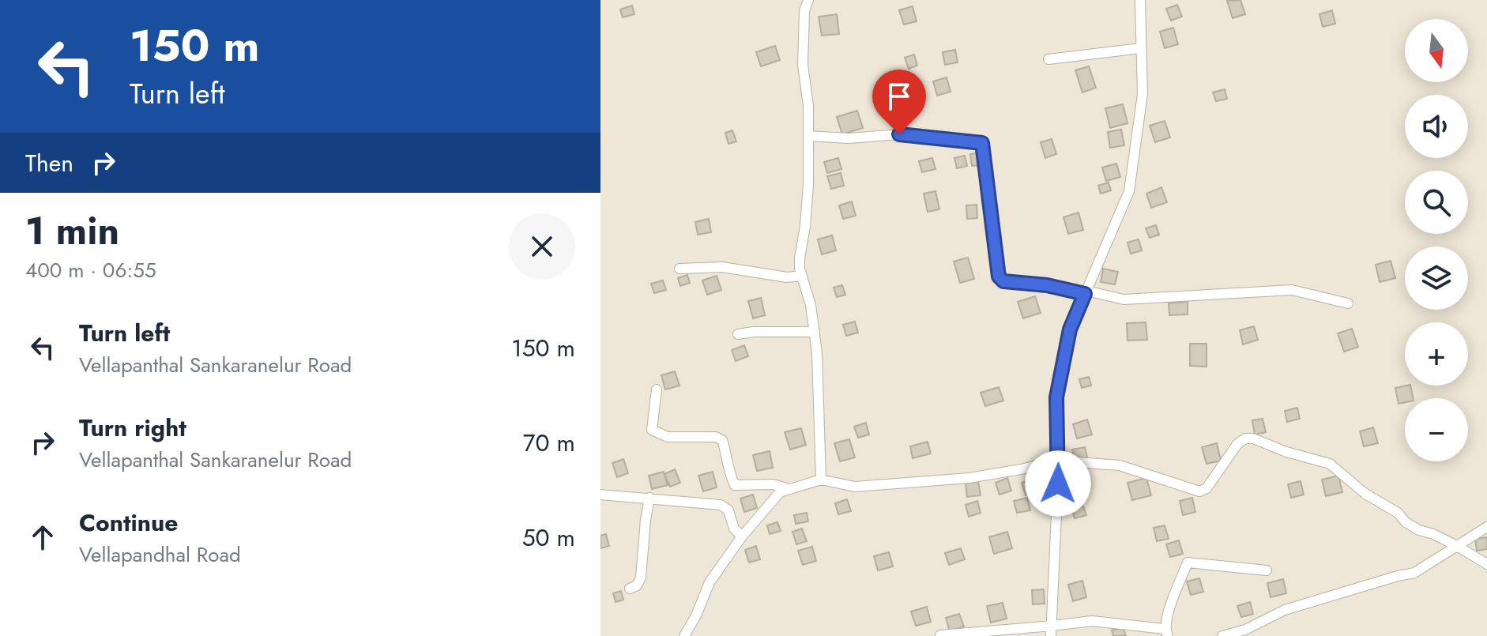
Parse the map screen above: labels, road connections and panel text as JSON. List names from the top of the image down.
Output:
{
  "north": "bottom",
  "page": {
    "turn": ["150 m", "Turn left"],
    "map_buttons": ["+", "−"],
    "then": "Then",
    "heading": ["1 min", "400 m · 06:55"],
    "list": [
      {
        "name": "Turn left",
        "note": "Vellapanthal Sankaranelur Road",
        "value": "150 m"
      },
      {
        "name": "Turn right",
        "note": "Vellapanthal Sankaranelur Road",
        "value": "70 m"
      },
      {
        "name": "Continue",
        "note": "Vellapandhal Road",
        "value": "50 m"
      }
    ]
  }
}
